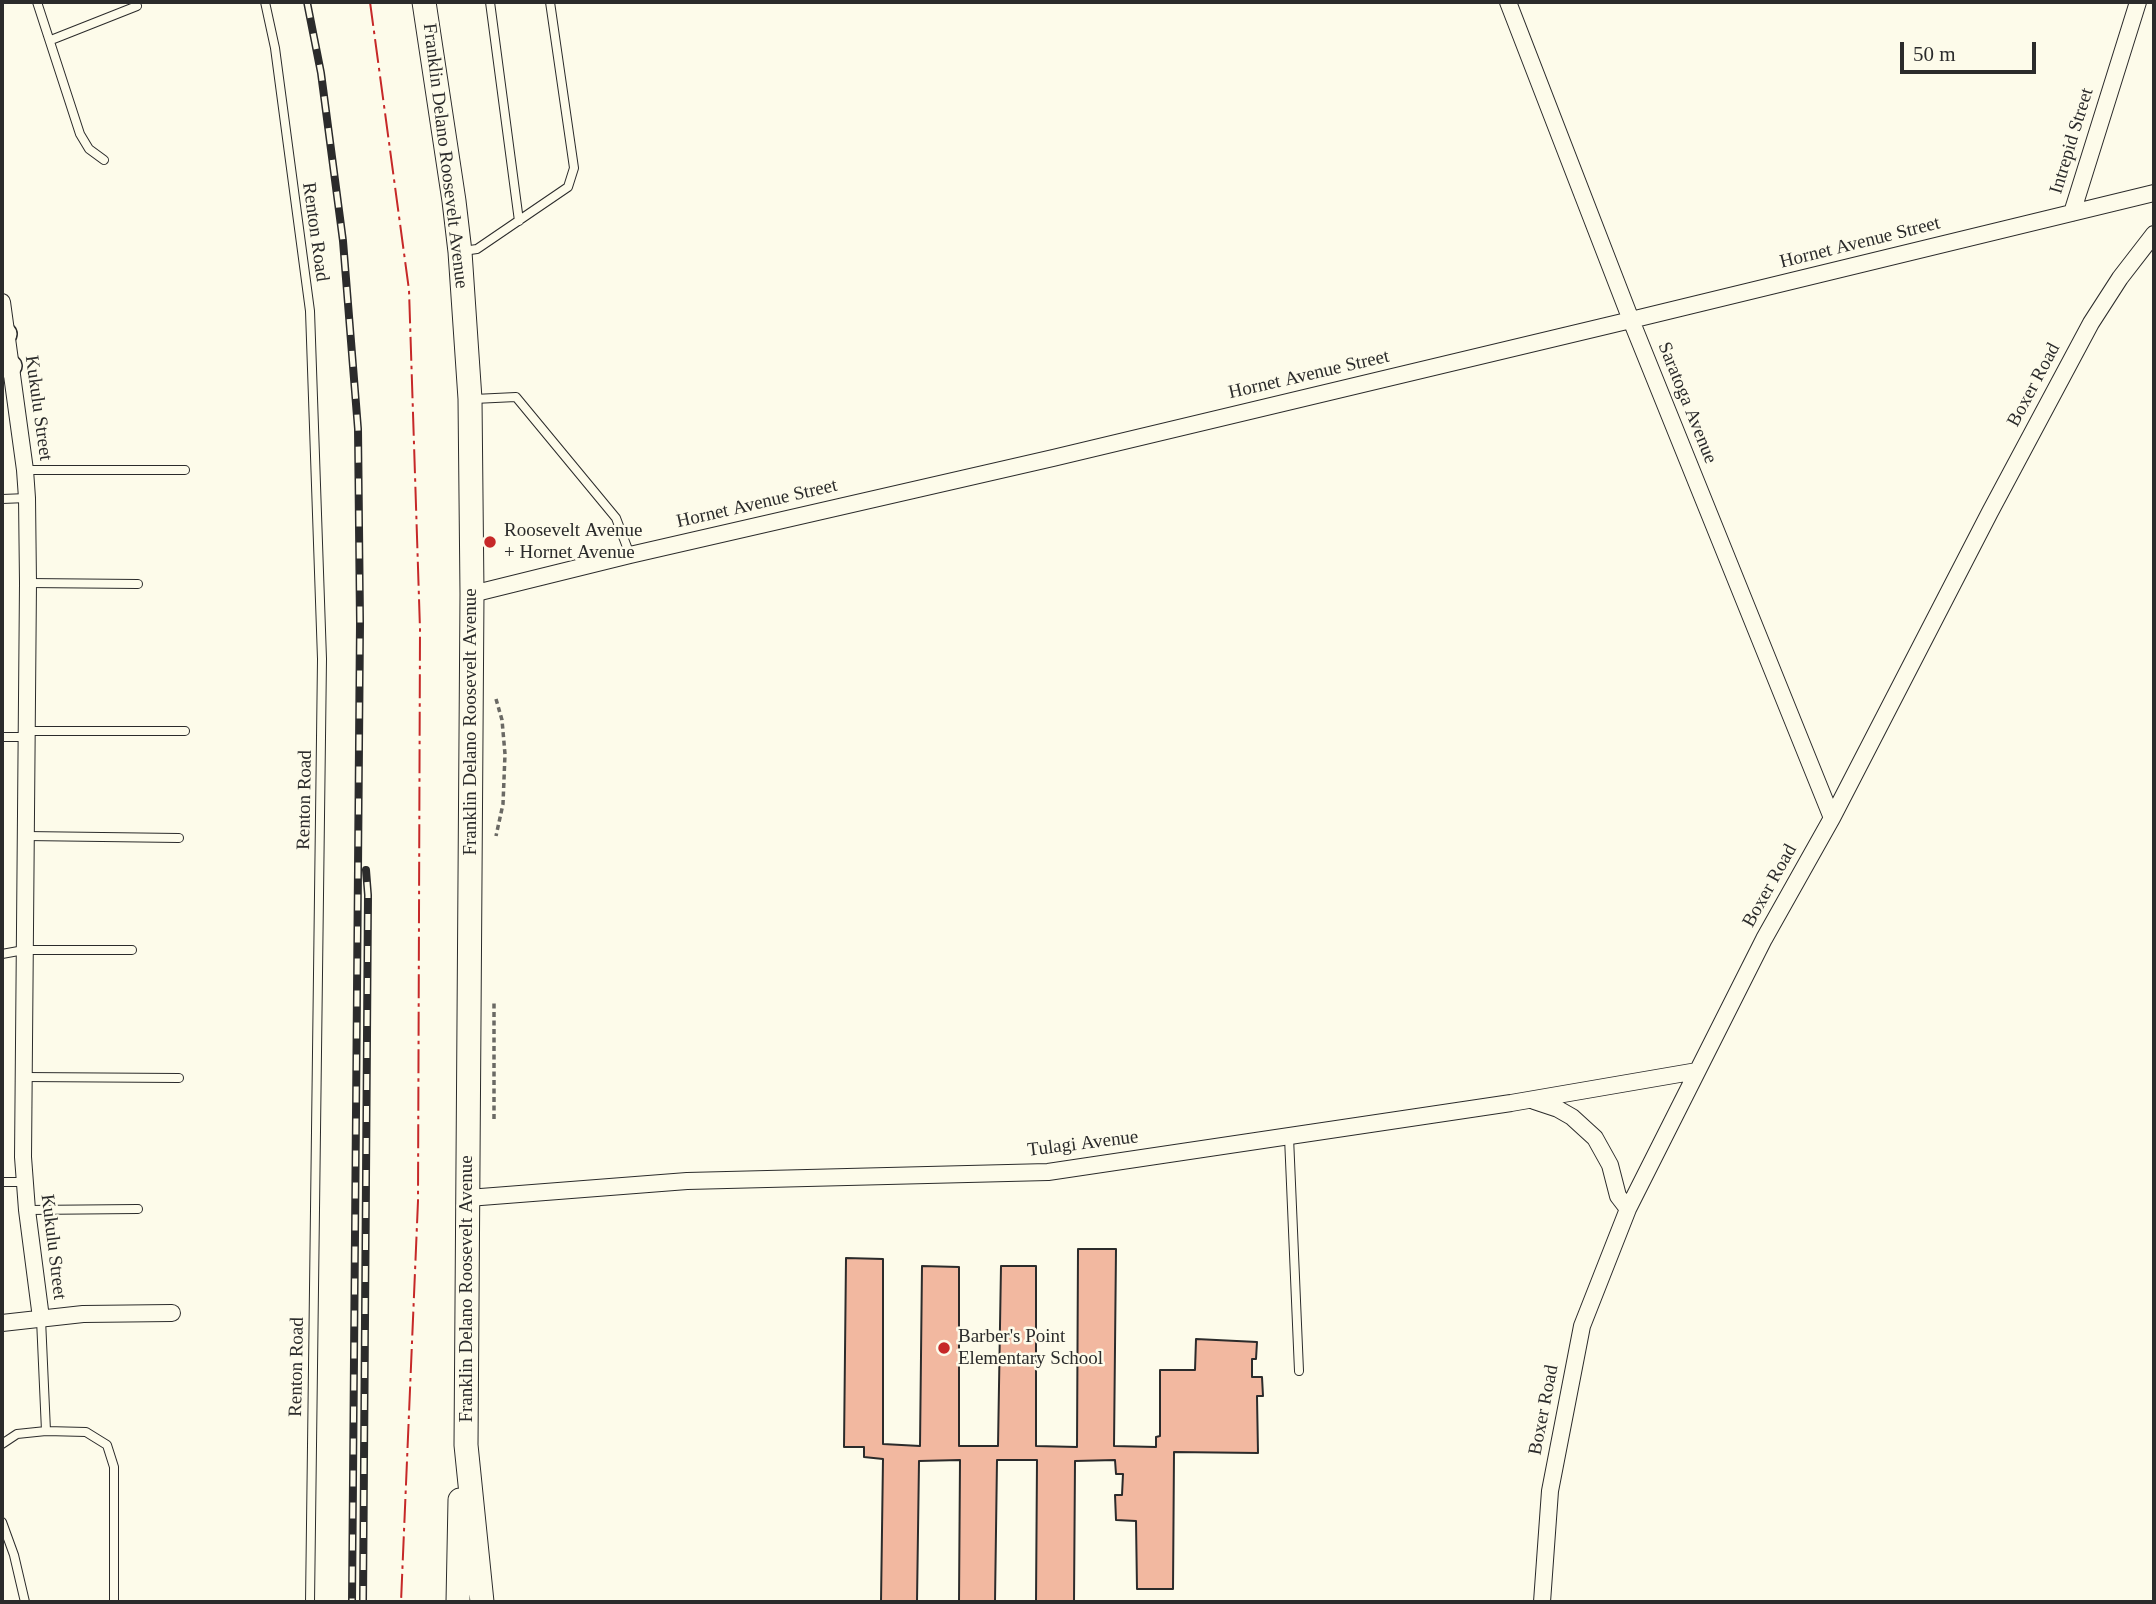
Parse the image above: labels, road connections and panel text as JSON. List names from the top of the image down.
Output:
{
  "streets": {
    "main road": ["Franklin Delano Roosevelt Avenue"],
    "street": [
      "Intrepid Street",
      "Hornet Avenue Street",
      "Boxer Road",
      "Saratoga Avenue",
      "Kukulu Street",
      "Tulagi Avenue"
    ],
    "lane": ["Renton Road"]
  },
  "crossings": [
    ["Intrepid Street", "Hornet Avenue Street"],
    ["Franklin Delano Roosevelt Avenue", "Hornet Avenue Street"],
    ["Franklin Delano Roosevelt Avenue", "Tulagi Avenue"],
    ["Hornet Avenue Street", "Saratoga Avenue"],
    ["Boxer Road", "Saratoga Avenue"],
    ["Boxer Road", "Tulagi Avenue"]
  ],
  "places": ["Roosevelt Avenue + Hornet Avenue", "Barber's Point Elementary School"],
  "scale_bar": "50 m"
}
